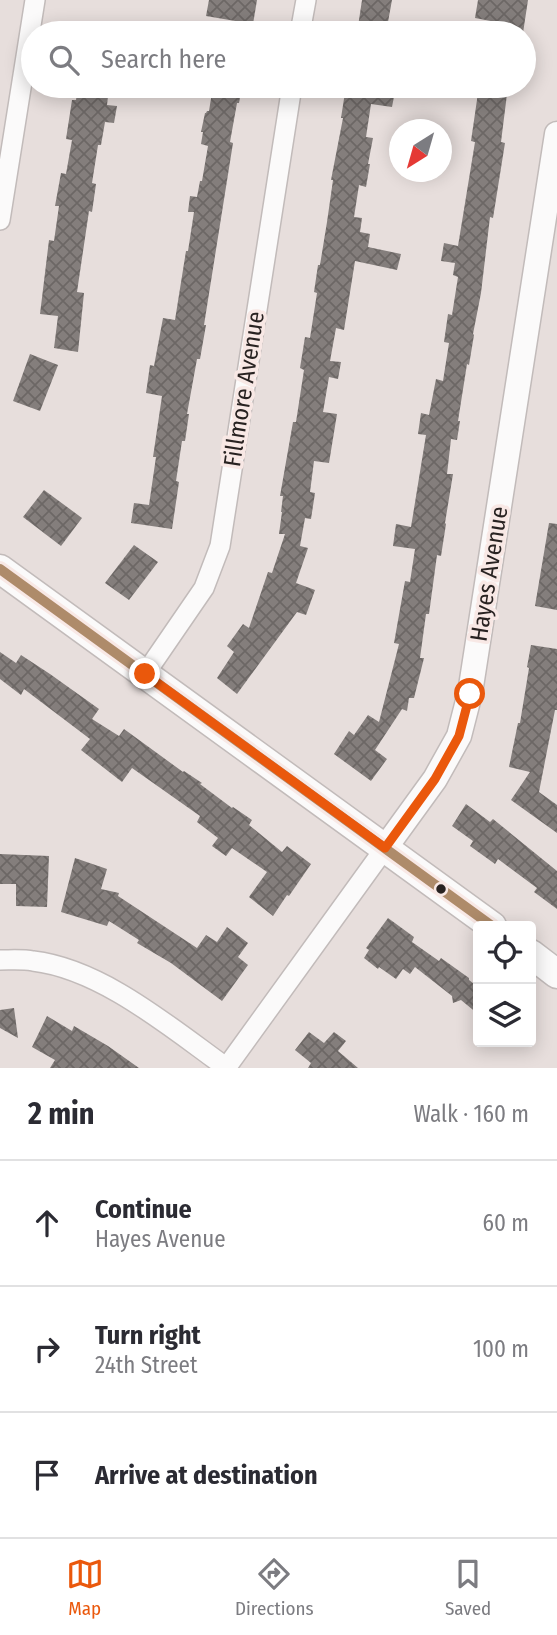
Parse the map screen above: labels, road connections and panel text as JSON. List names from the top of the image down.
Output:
{
  "streets": {
    "street": ["Fillmore Avenue", "Hayes Avenue"]
  },
  "north": "bottom left",
  "page": {
    "search": "Search here",
    "heading": ["2 min", "Walk · 160 m"],
    "list": [
      ["Continue", "Hayes Avenue", "60 m"],
      ["Turn right", "24th Street", "100 m"],
      "Arrive at destination"
    ],
    "nav": ["Map", "Directions", "Saved"]
  }
}
